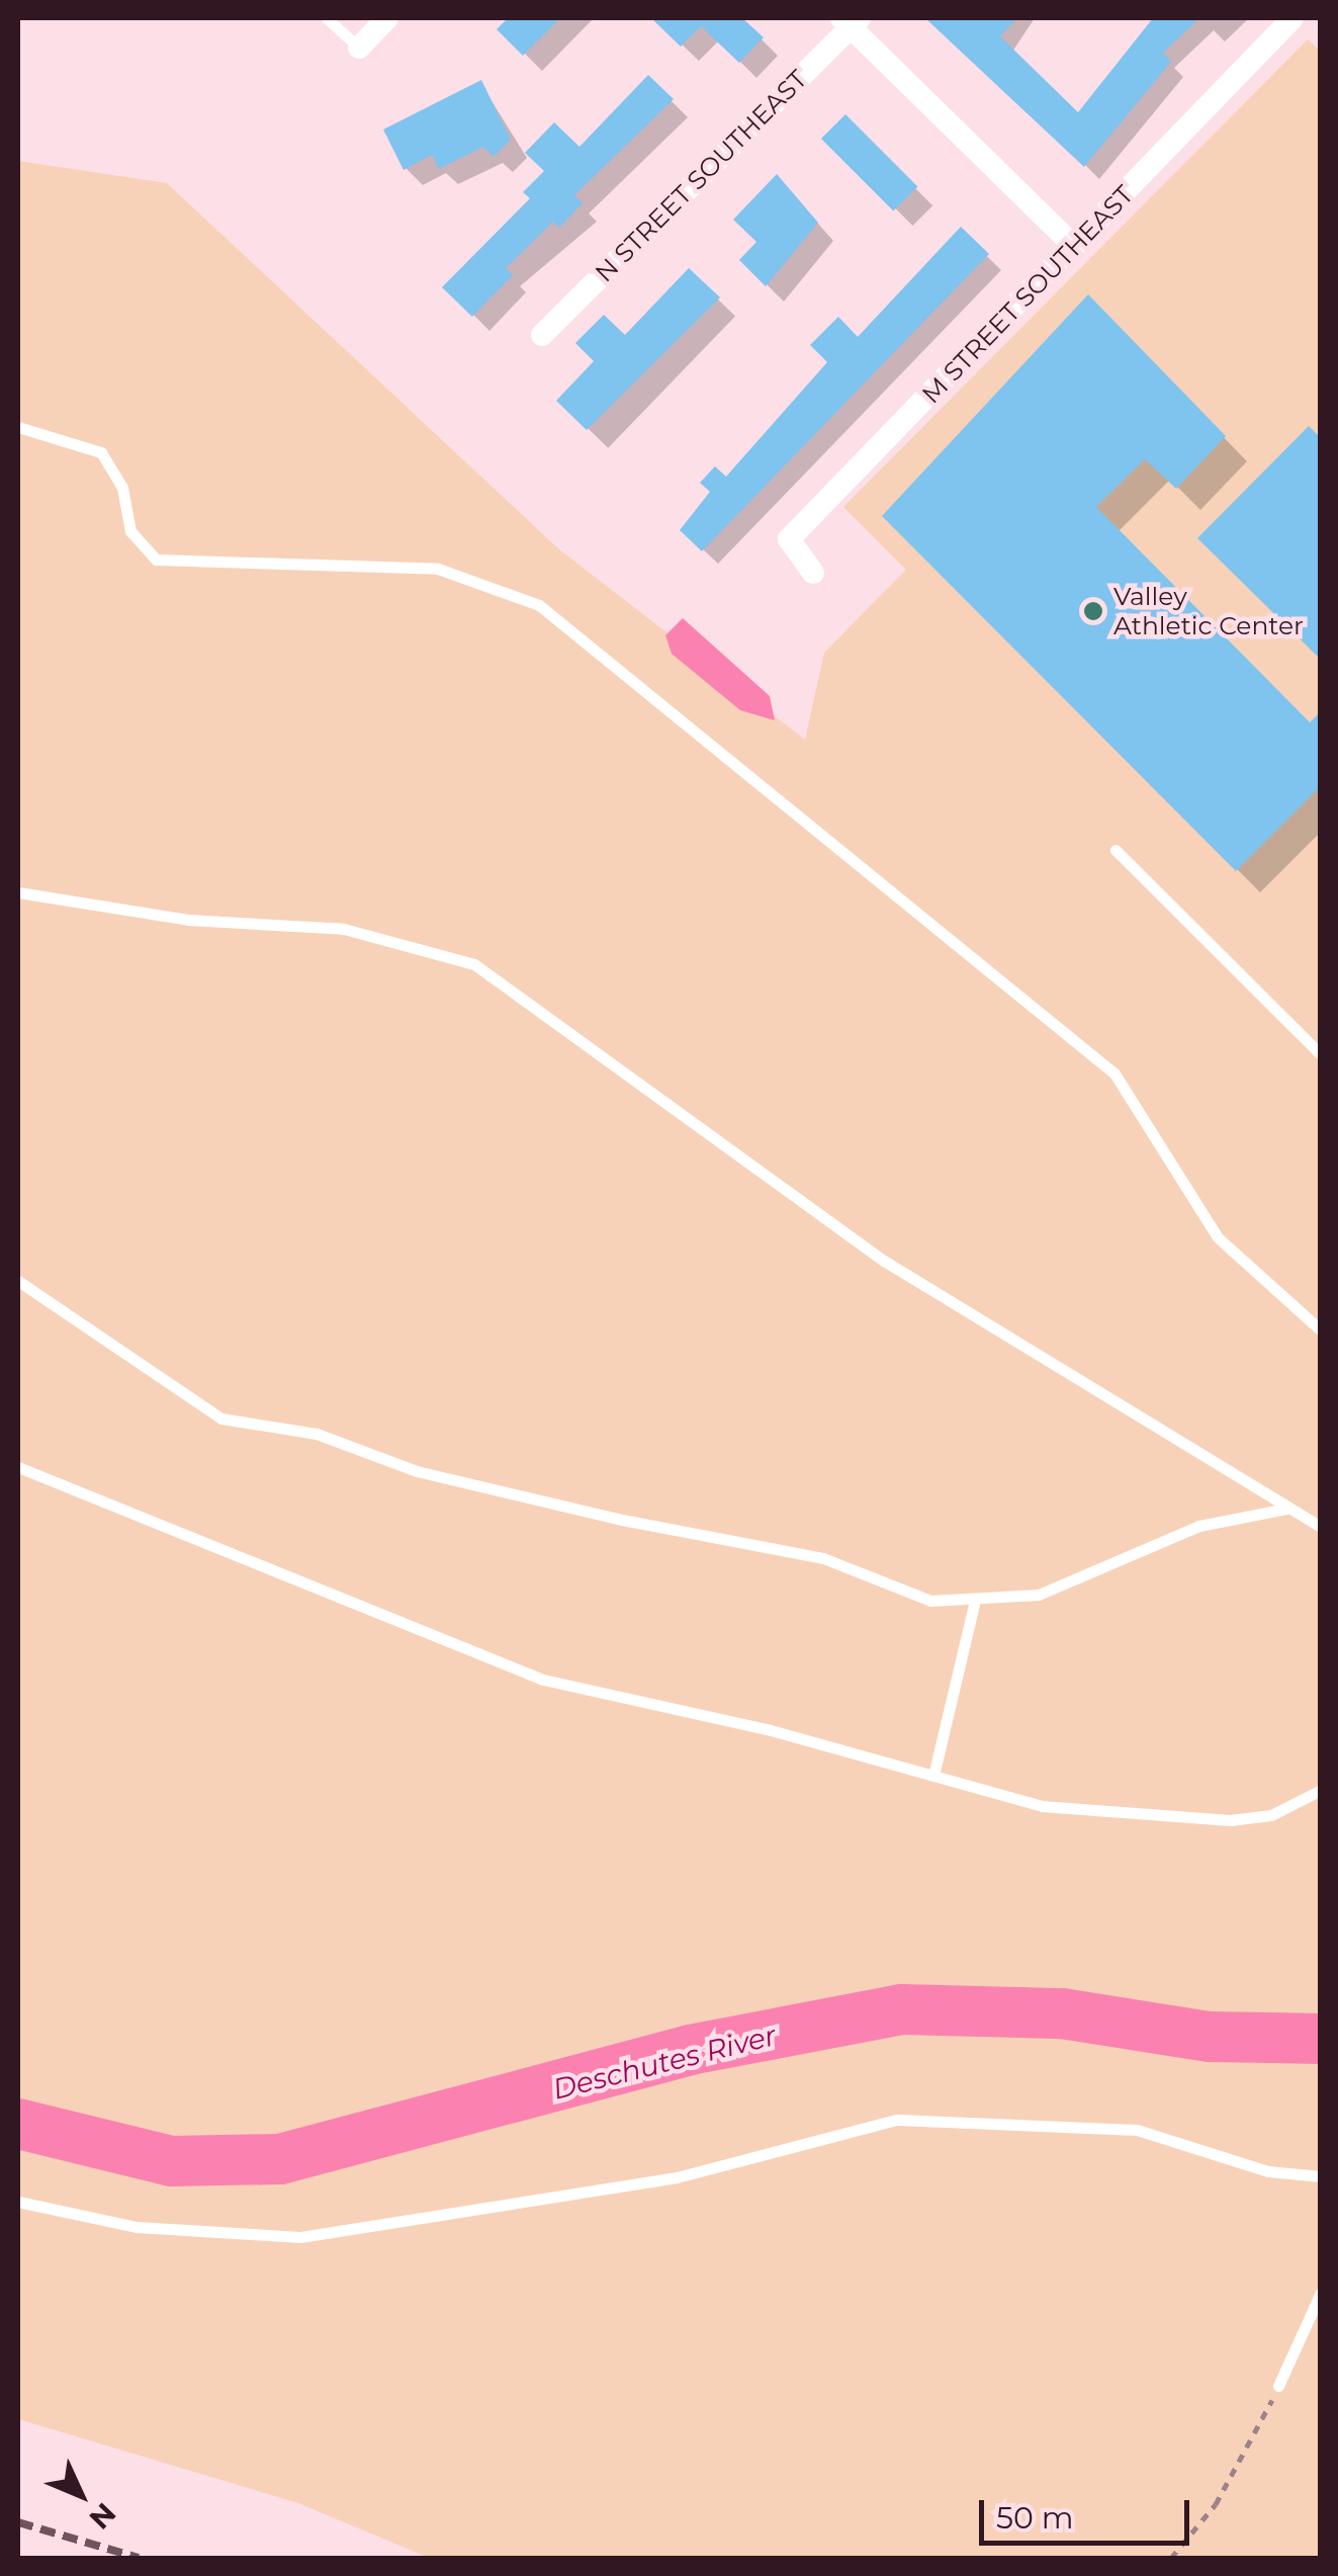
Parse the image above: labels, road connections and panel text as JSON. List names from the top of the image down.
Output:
{
  "streets": {
    "street": ["N STREET SOUTHEAST", "M STREET SOUTHEAST"]
  },
  "water": ["Deschutes River"],
  "places": ["Valley Athletic Center"],
  "scale_bar": "50 m",
  "north": "bottom right"
}
